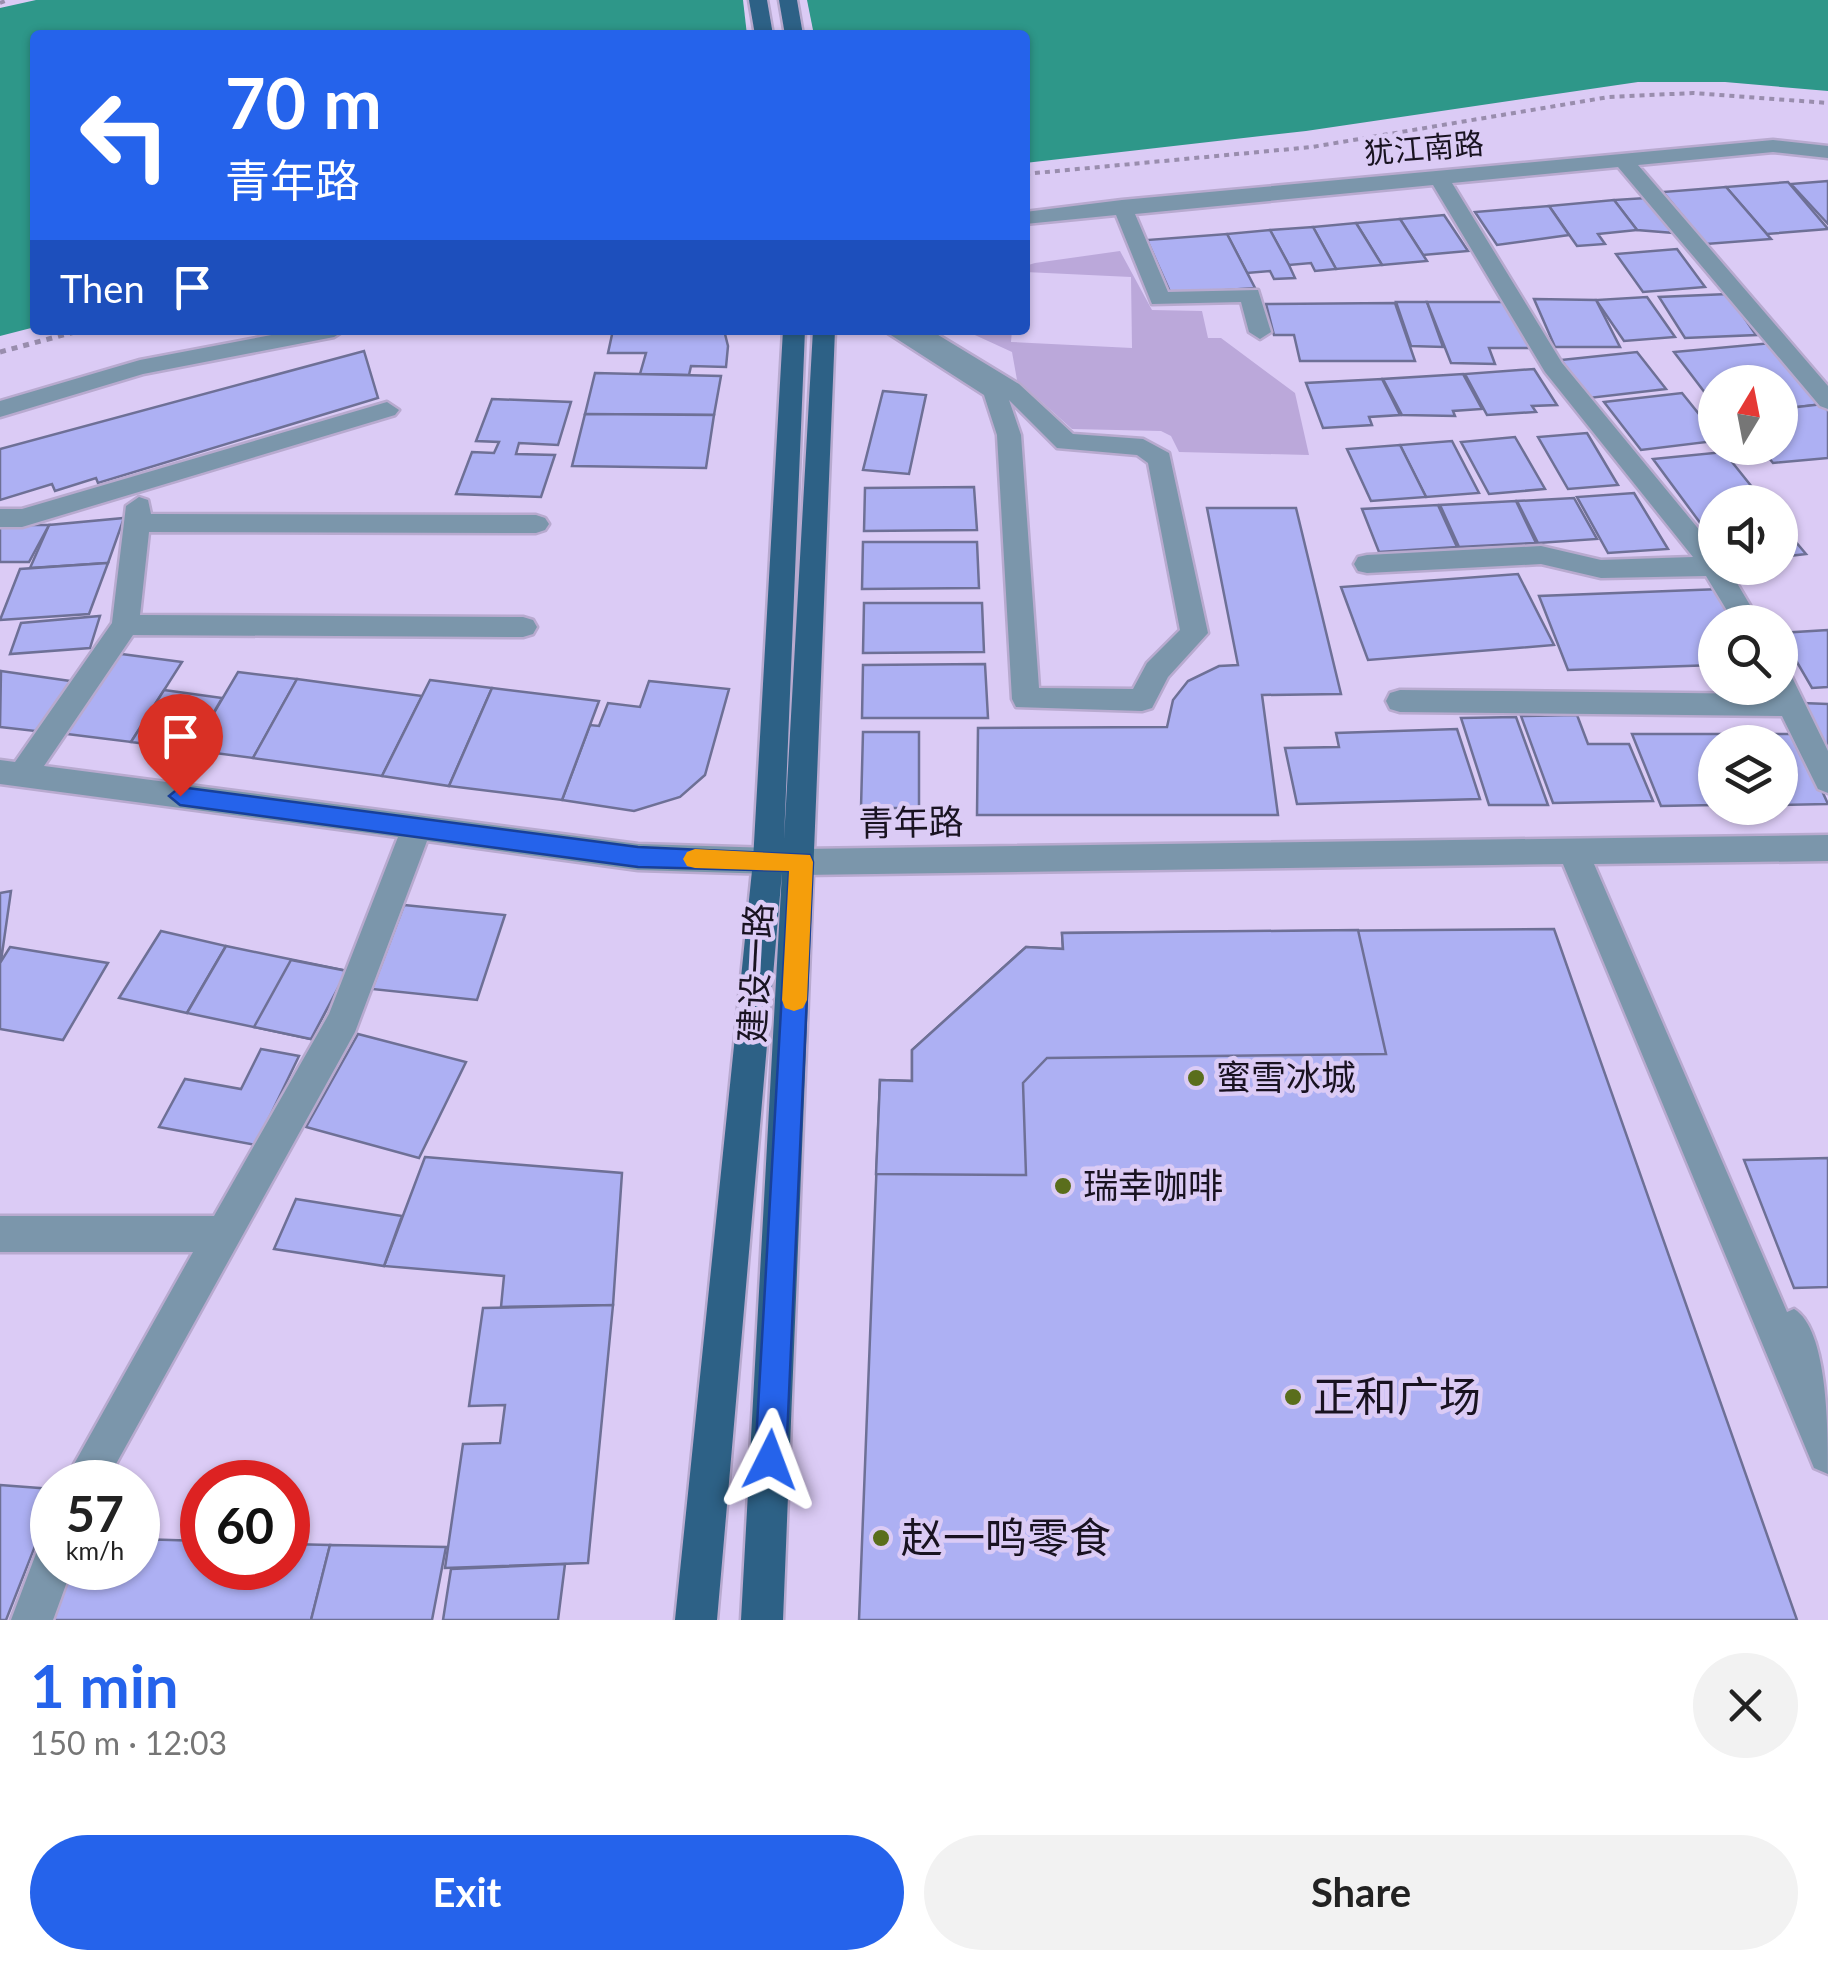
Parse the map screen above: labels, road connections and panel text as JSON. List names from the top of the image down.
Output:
{
  "streets": {
    "main road": ["建设一路"],
    "street": ["犹江南路", "青年路"]
  },
  "crossings": [
    ["青年路", "建设一路"]
  ],
  "places": [
    "蜜雪冰城",
    "瑞幸咖啡",
    "正和广场",
    "赵一鸣零食"
  ],
  "north": "top",
  "page": {
    "turn": ["70 m", "青年路"],
    "then": "Then",
    "speed": "57 km/h",
    "limit": "60",
    "heading": ["1 min", "150 m · 12:03"],
    "buttons": ["Exit", "Share"]
  }
}
